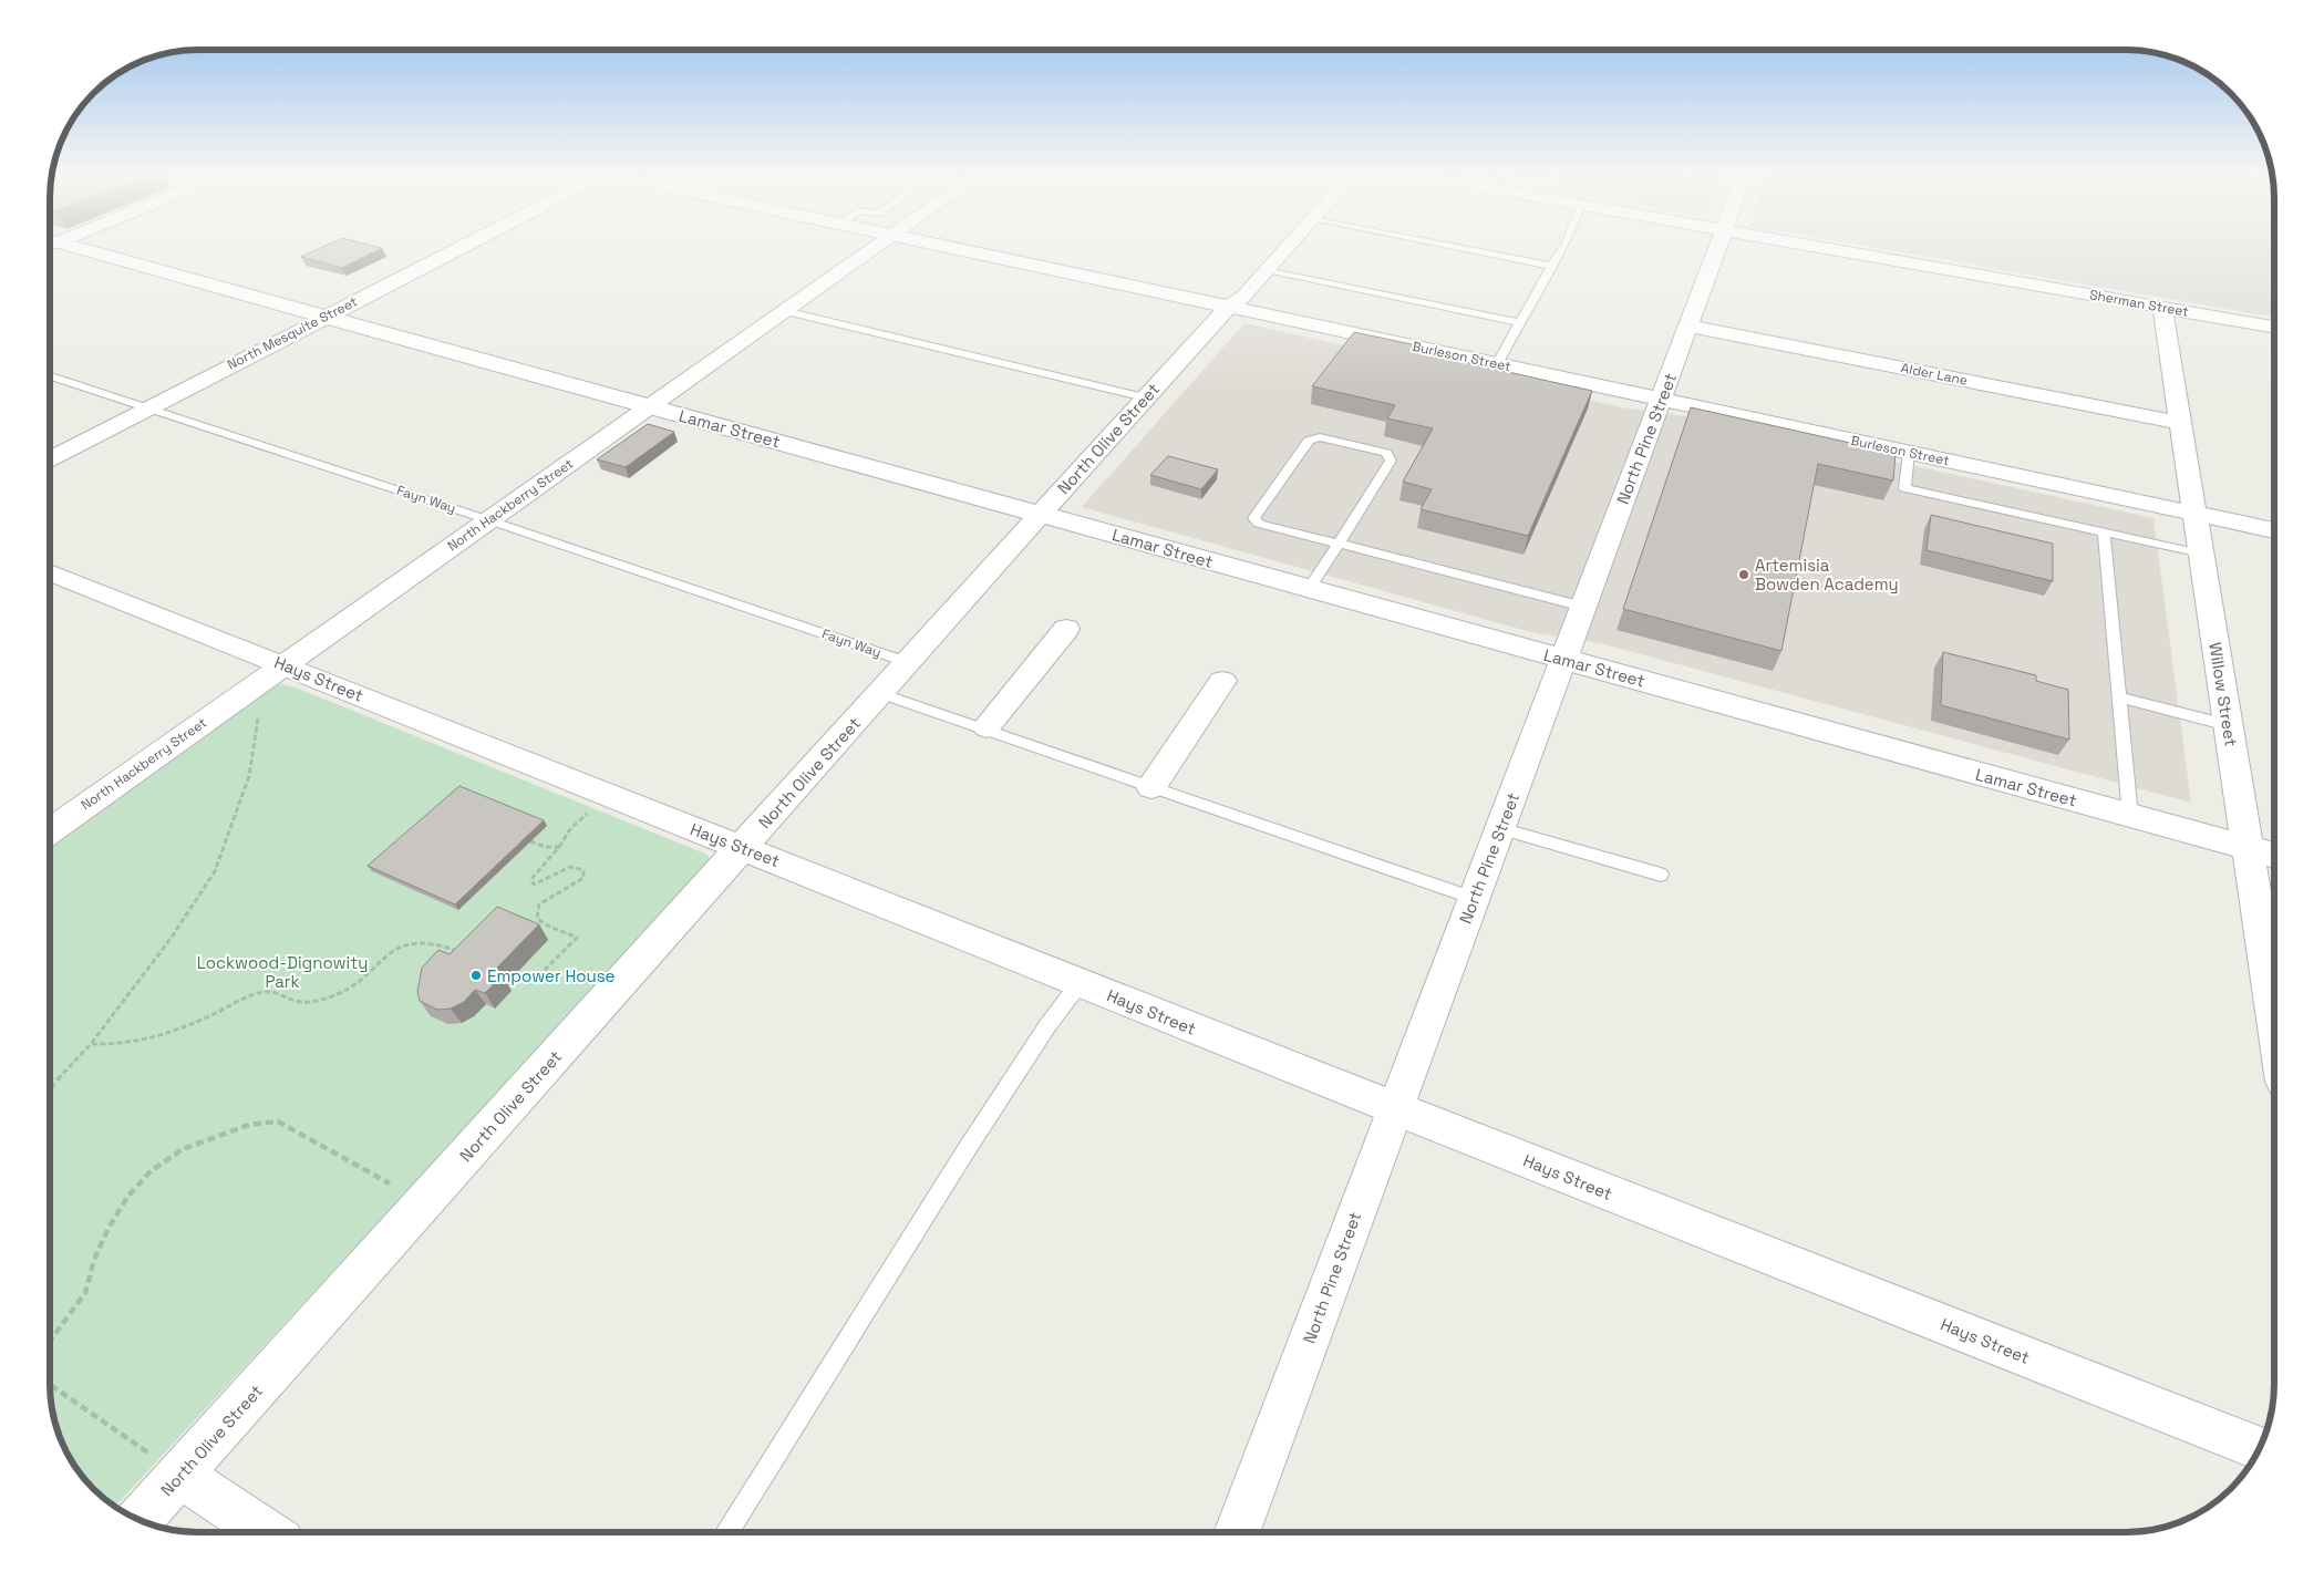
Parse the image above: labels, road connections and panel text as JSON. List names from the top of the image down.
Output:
{
  "streets": {
    "street": [
      "Sherman Street",
      "North Mesquite Street",
      "Burleson Street",
      "Alder Lane",
      "Lamar Street",
      "North Olive Street",
      "North Pine Street",
      "North Hackberry Street",
      "Hays Street",
      "Willow Street"
    ],
    "lane": ["Fayn Way"]
  },
  "crossings": [
    ["Sherman Street", "Willow Street"],
    ["North Mesquite Street", "Lamar Street"],
    ["North Mesquite Street", "Fayn Way"],
    ["Burleson Street", "North Olive Street"],
    ["Burleson Street", "North Pine Street"],
    ["Burleson Street", "Willow Street"],
    ["Alder Lane", "North Pine Street"],
    ["Alder Lane", "Willow Street"],
    ["Lamar Street", "North Olive Street"],
    ["Lamar Street", "North Pine Street"],
    ["Lamar Street", "North Hackberry Street"],
    ["Lamar Street", "Willow Street"],
    ["North Olive Street", "Fayn Way"],
    ["North Olive Street", "Hays Street"],
    ["North Pine Street", "Hays Street"],
    ["Fayn Way", "North Hackberry Street"],
    ["North Hackberry Street", "Hays Street"]
  ],
  "parks": ["Lockwood-Dignowity Park"],
  "places": ["Artemisia Bowden Academy", "Empower House"]
}
